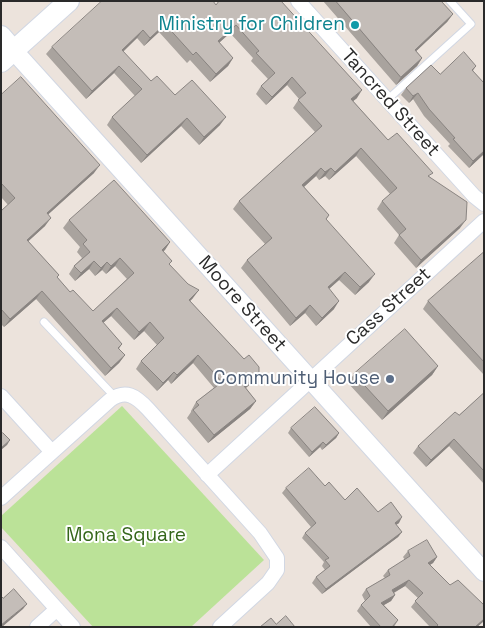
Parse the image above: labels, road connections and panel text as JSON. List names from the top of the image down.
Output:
{
  "streets": {
    "street": ["Tancred Street", "Moore Street", "Cass Street"]
  },
  "crossings": [
    ["Moore Street", "Cass Street"]
  ],
  "parks": ["Mona Square"],
  "places": ["Ministry for Children", "Community House"]
}
